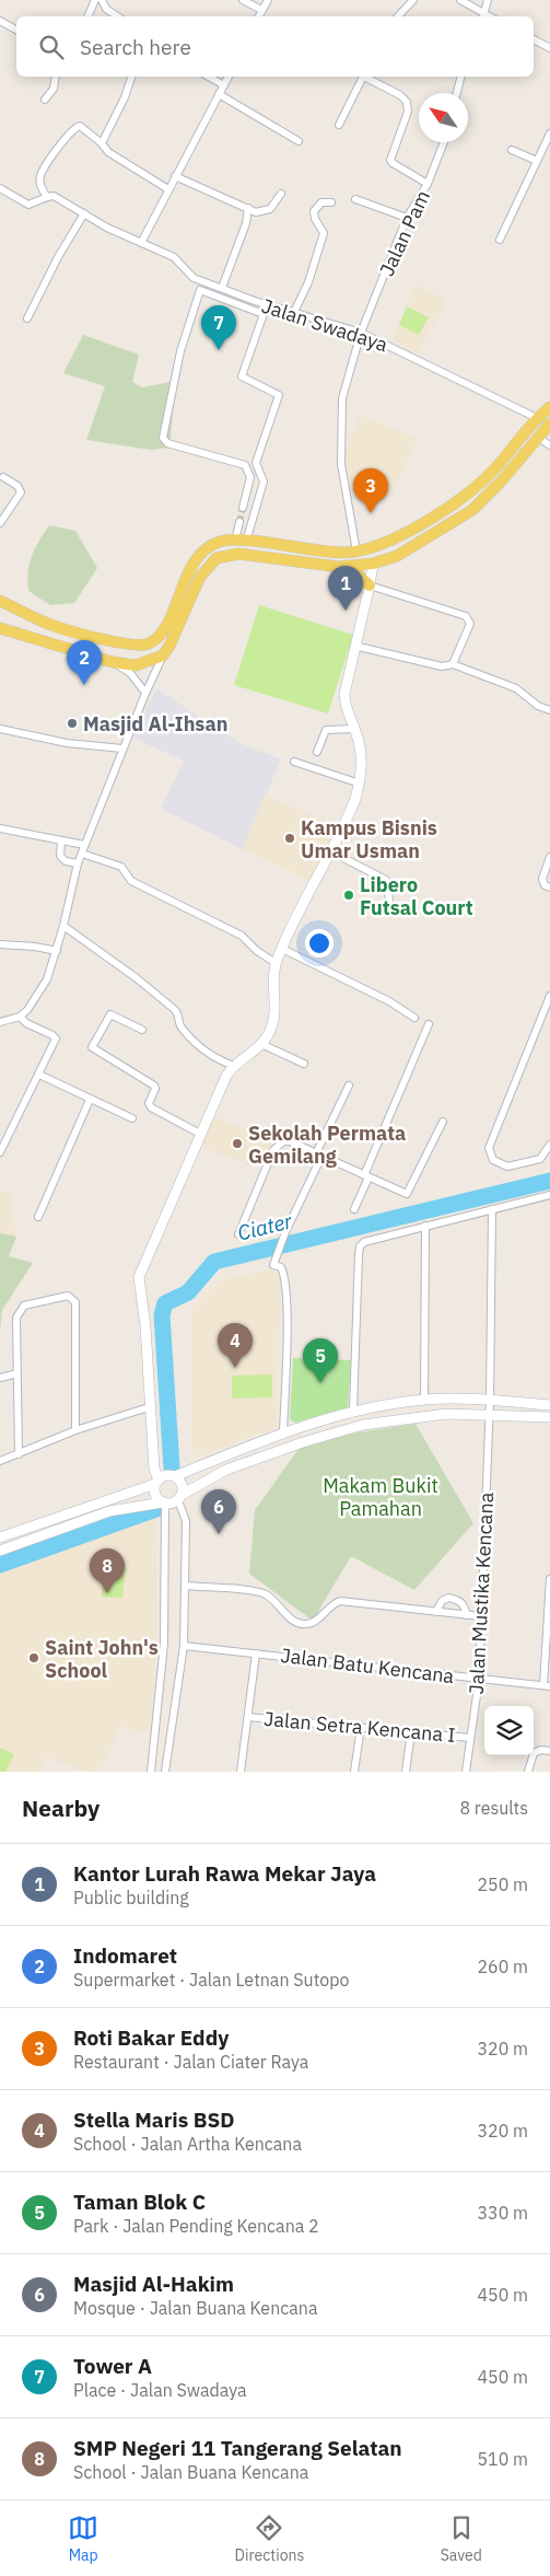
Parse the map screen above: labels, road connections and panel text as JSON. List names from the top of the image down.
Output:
{
  "streets": {
    "street": [
      "Jalan Pam",
      "Jalan Swadaya",
      "Jalan Mustika Kencana",
      "Jalan Batu Kencana",
      "Jalan Setra Kencana I"
    ]
  },
  "crossings": [
    ["Jalan Pam", "Jalan Swadaya"],
    ["Jalan Mustika Kencana", "Jalan Batu Kencana"],
    ["Jalan Mustika Kencana", "Jalan Setra Kencana I"]
  ],
  "water": ["Ciater"],
  "parks": ["Makam Bukit Pamahan"],
  "places": [
    "Masjid Al-Ihsan",
    "Kampus Bisnis Umar Usman",
    "Libero Futsal Court",
    "Sekolah Permata Gemilang",
    "Saint John's School"
  ],
  "north": "top left",
  "page": {
    "search": "Search here",
    "pins": [
      "7",
      "3",
      "1",
      "2",
      "4",
      "5",
      "6",
      "8"
    ],
    "heading": ["Nearby", "8 results"],
    "list": [
      {
        "mark": "1",
        "name": "Kantor Lurah Rawa Mekar Jaya",
        "note": "Public building",
        "value": "250 m"
      },
      {
        "mark": "2",
        "name": "Indomaret",
        "note": "Supermarket · Jalan Letnan Sutopo",
        "value": "260 m"
      },
      {
        "mark": "3",
        "name": "Roti Bakar Eddy",
        "note": "Restaurant · Jalan Ciater Raya",
        "value": "320 m"
      },
      {
        "mark": "4",
        "name": "Stella Maris BSD",
        "note": "School · Jalan Artha Kencana",
        "value": "320 m"
      },
      {
        "mark": "5",
        "name": "Taman Blok C",
        "note": "Park · Jalan Pending Kencana 2",
        "value": "330 m"
      },
      {
        "mark": "6",
        "name": "Masjid Al-Hakim",
        "note": "Mosque · Jalan Buana Kencana",
        "value": "450 m"
      },
      {
        "mark": "7",
        "name": "Tower A",
        "note": "Place · Jalan Swadaya",
        "value": "450 m"
      },
      {
        "mark": "8",
        "name": "SMP Negeri 11 Tangerang Selatan",
        "note": "School · Jalan Buana Kencana",
        "value": "510 m"
      }
    ],
    "nav": ["Map", "Directions", "Saved"]
  }
}
